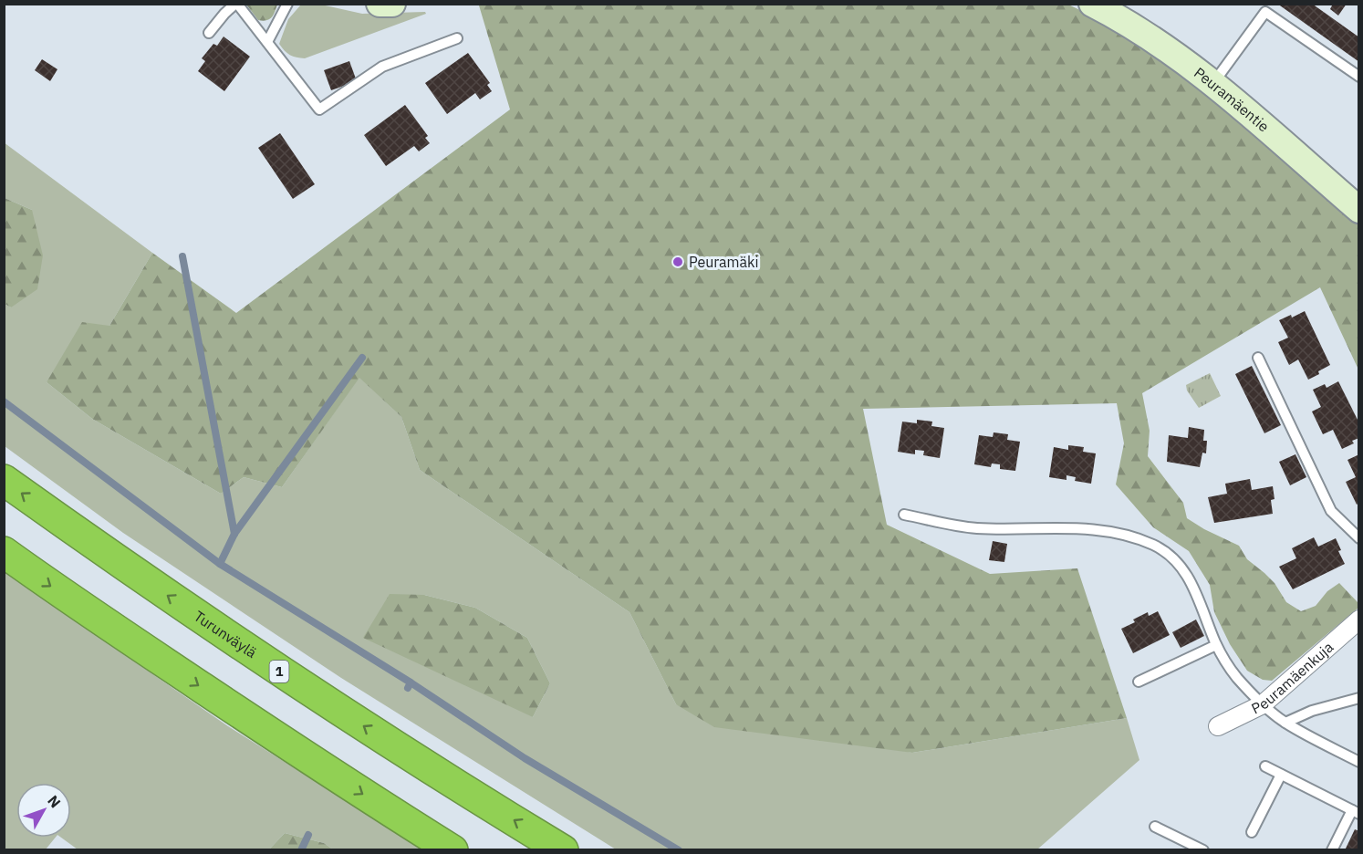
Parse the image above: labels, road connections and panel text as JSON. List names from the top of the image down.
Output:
{
  "streets": {
    "highway": ["Turunväylä", "1"],
    "street": ["Peuramäentie", "Peuramäenkuja"]
  },
  "places": ["Peuramäki"],
  "north": "top right"
}
